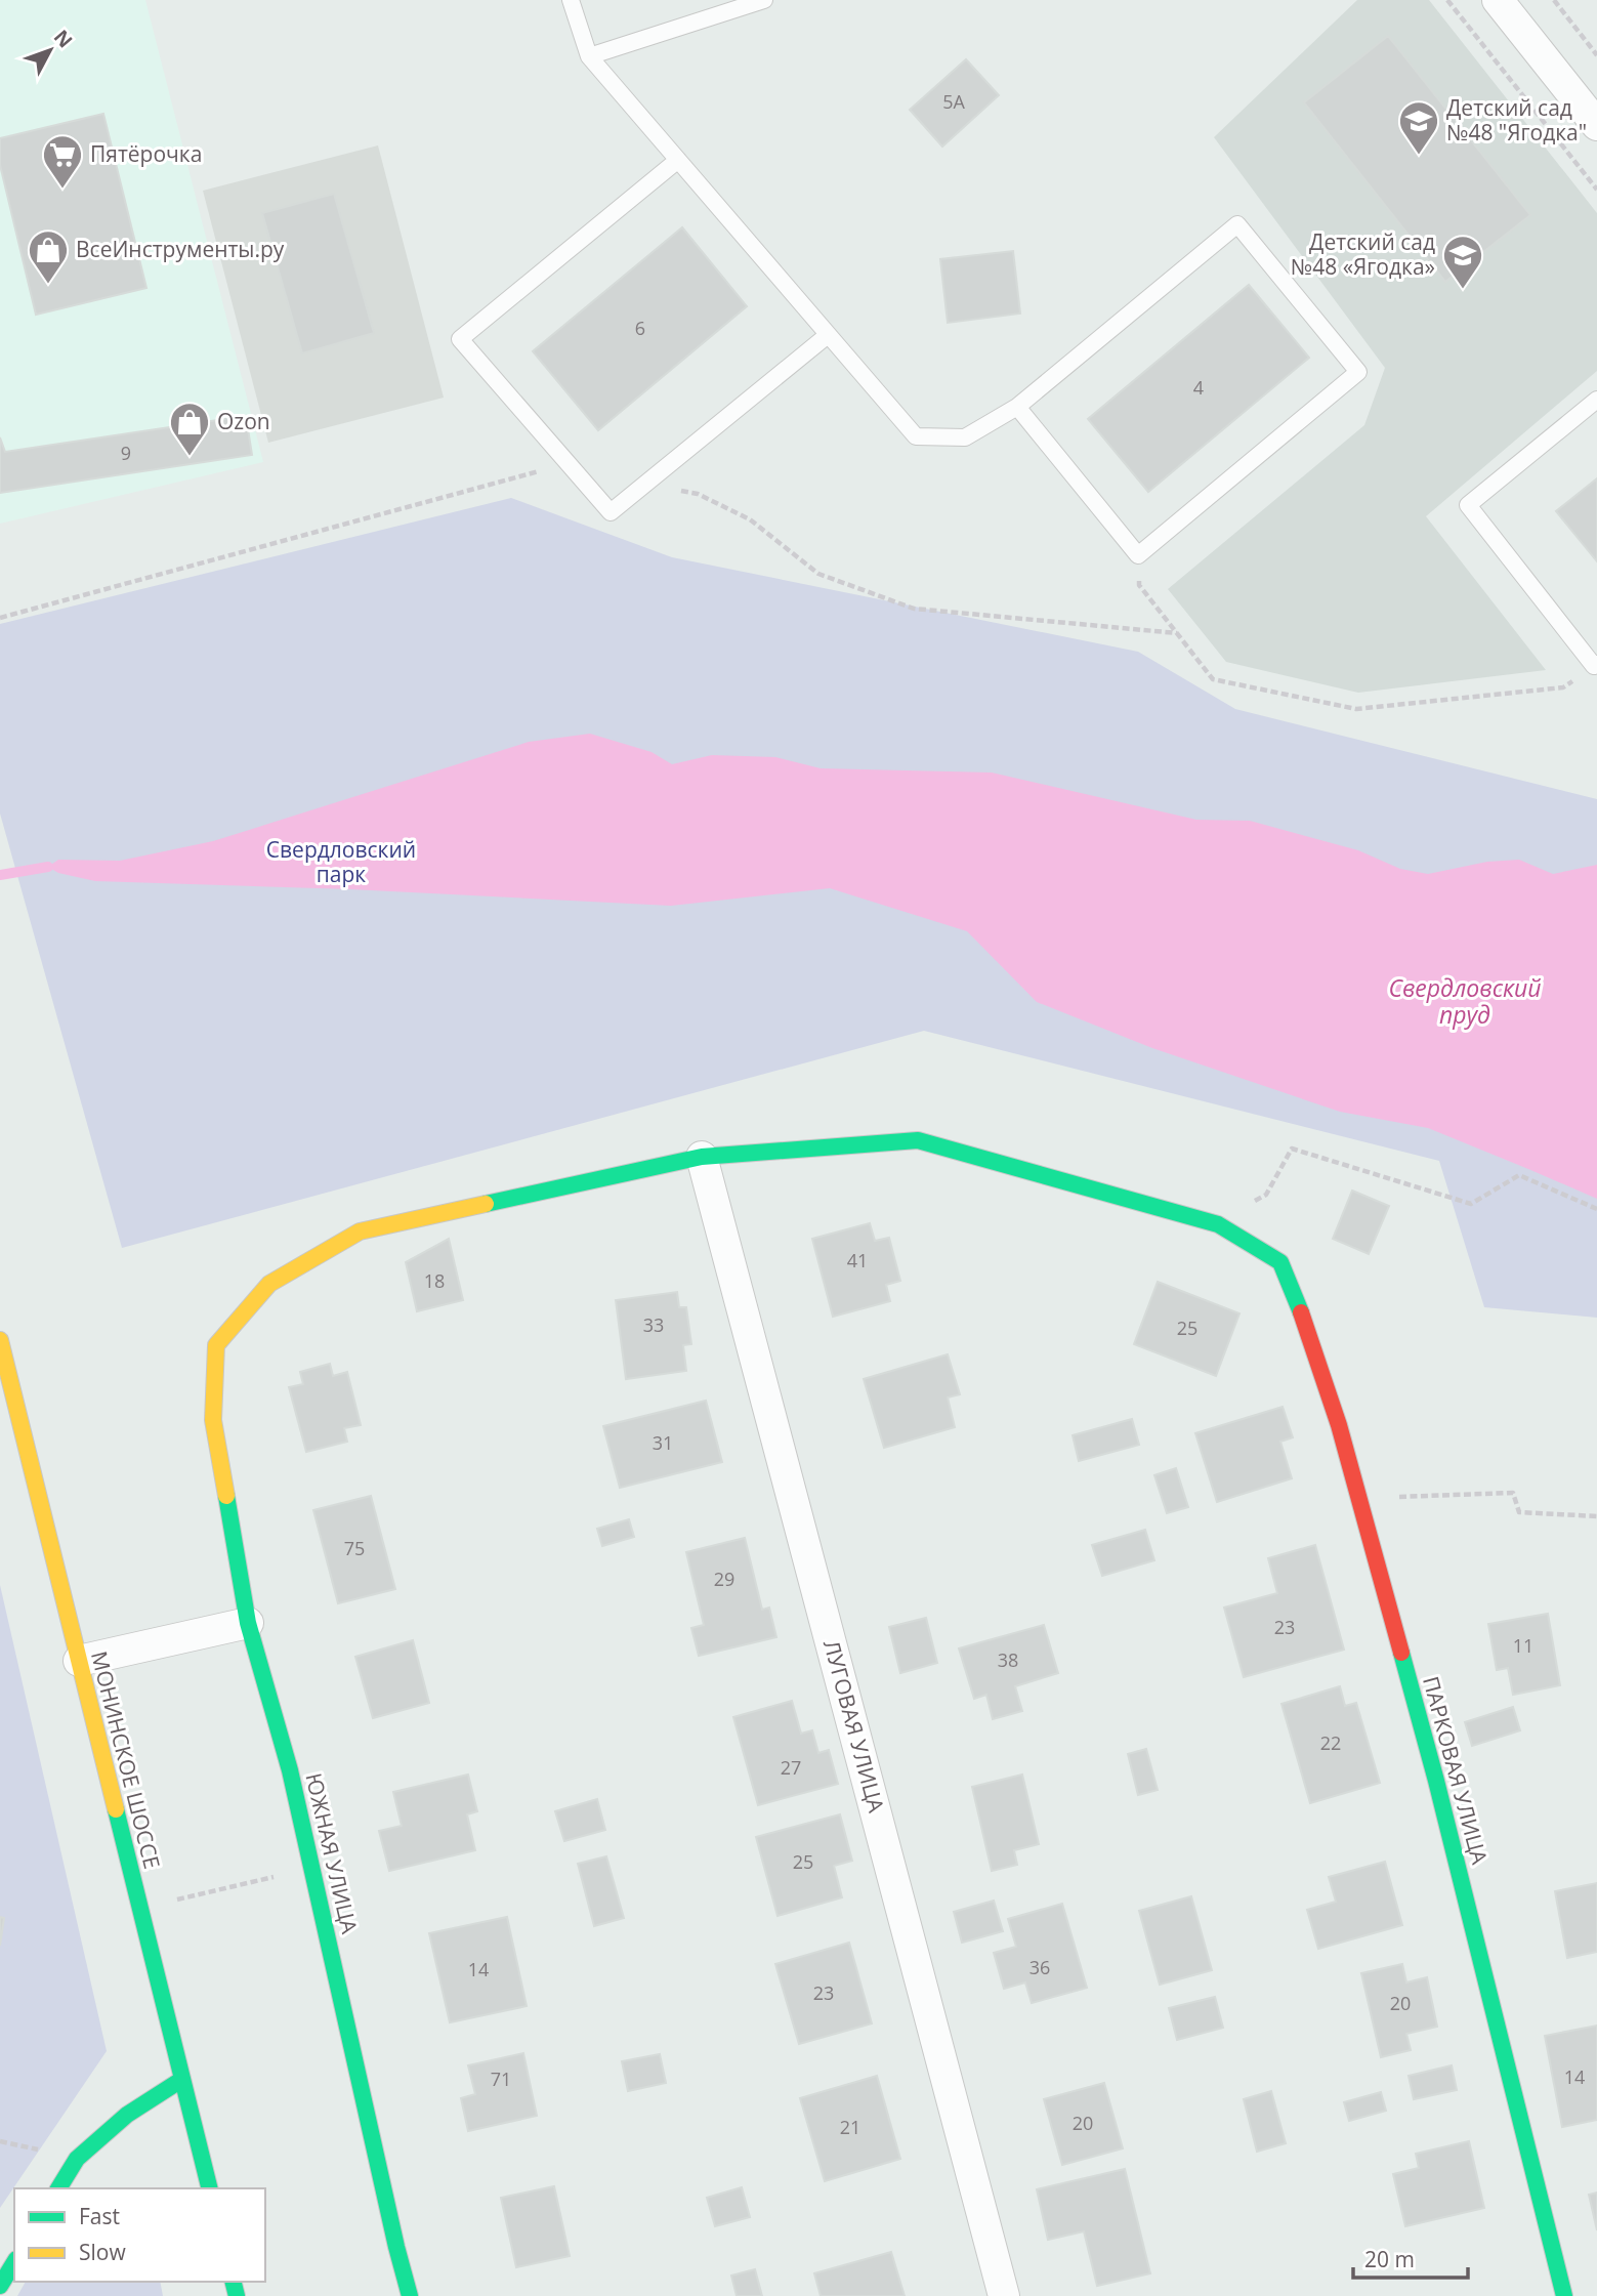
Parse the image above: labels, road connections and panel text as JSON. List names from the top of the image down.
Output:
{
  "streets": {
    "street": [
      "ЛУГОВАЯ УЛИЦА",
      "МОНИНСКОЕ ШОССЕ",
      "ПАРКОВАЯ УЛИЦА",
      "ЮЖНАЯ УЛИЦА"
    ]
  },
  "crossings": [
    ["ЛУГОВАЯ УЛИЦА", "ЮЖНАЯ УЛИЦА"],
    ["ПАРКОВАЯ УЛИЦА", "ЮЖНАЯ УЛИЦА"]
  ],
  "water": ["Свердловский пруд"],
  "parks": ["Свердловский парк"],
  "places": {
    "school or university": ["Детский сад №48 \"Ягодка\"", "Детский сад №48 «Ягодка»"],
    "supermarket": ["Пятёрочка"],
    "shop": ["ВсеИнструменты.ру", "Ozon"]
  },
  "house_numbers": [
    "5А",
    "6",
    "4",
    "9",
    "41",
    "18",
    "33",
    "25",
    "31",
    "75",
    "29",
    "23",
    "11",
    "38",
    "22",
    "27",
    "25",
    "36",
    "14",
    "23",
    "20",
    "14",
    "71",
    "20",
    "21"
  ],
  "legend": ["Fast", "Slow"],
  "scale_bar": "20 m",
  "north": "top right"
}
